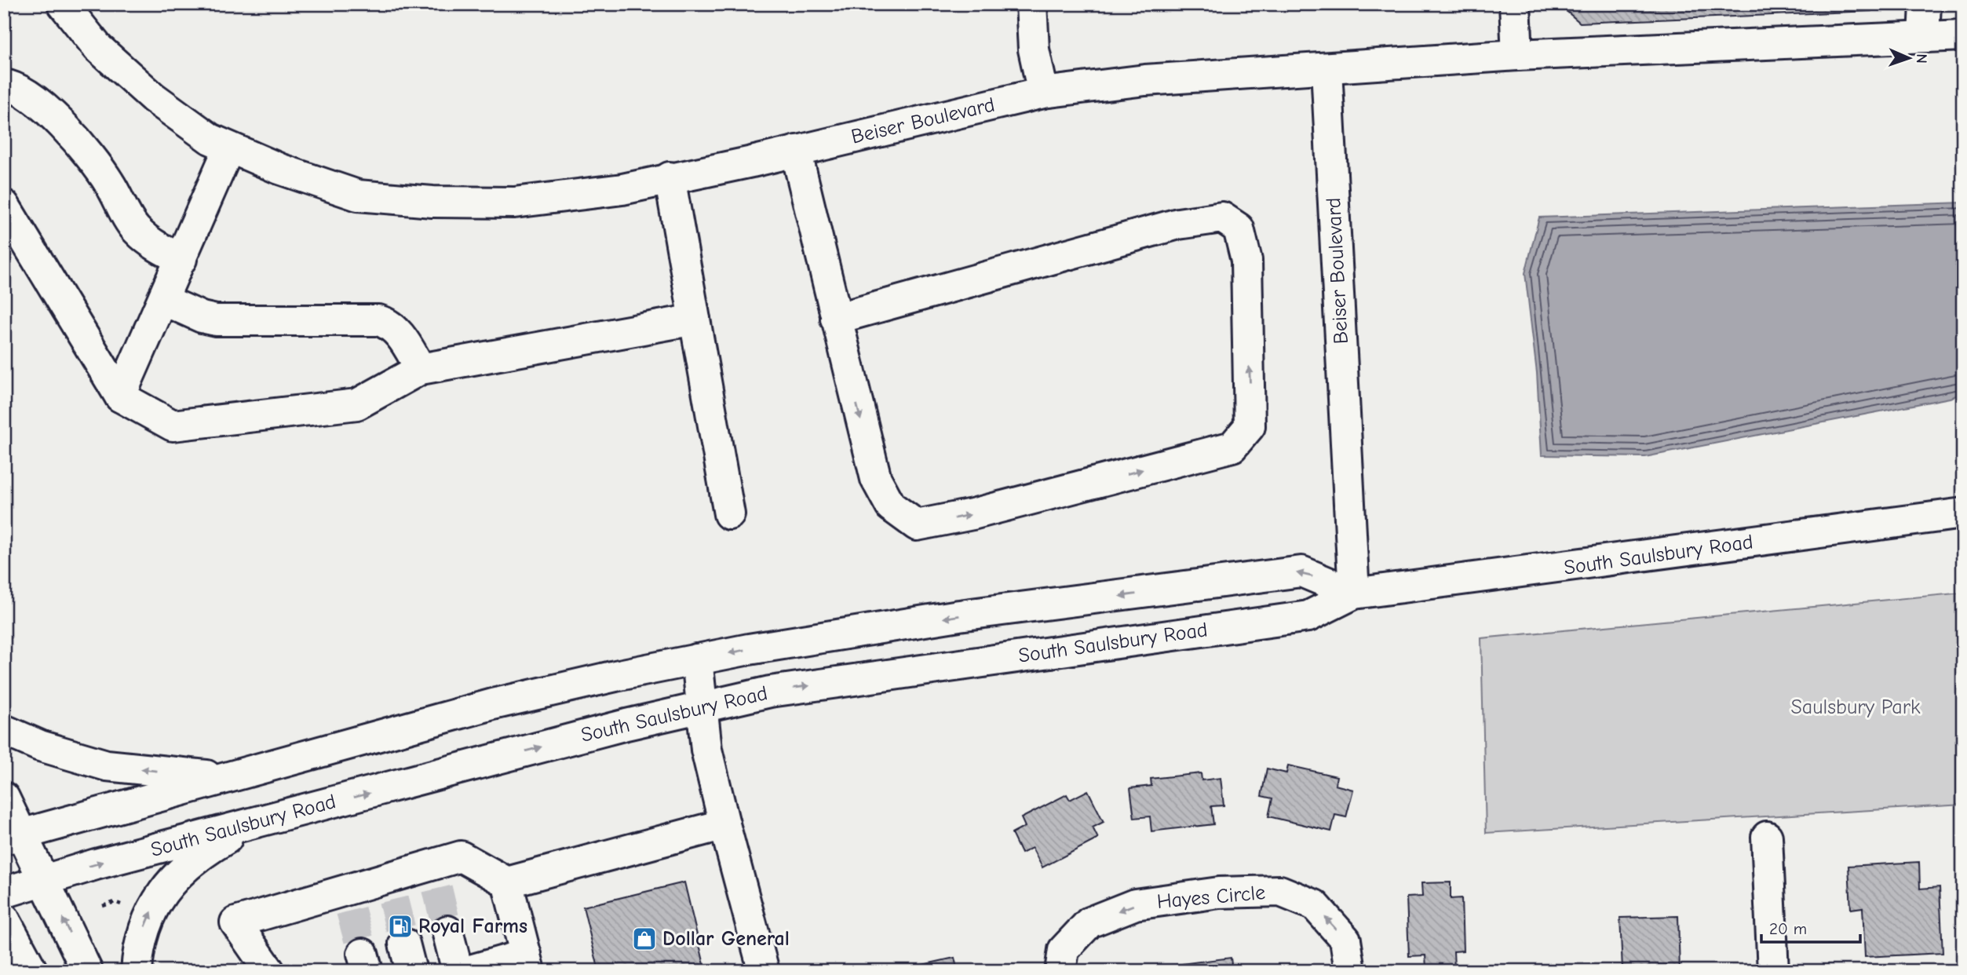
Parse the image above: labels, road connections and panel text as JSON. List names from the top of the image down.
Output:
{
  "streets": {
    "main road": ["Beiser Boulevard", "South Saulsbury Road", "Hayes Circle"]
  },
  "crossings": [
    ["Beiser Boulevard", "South Saulsbury Road"]
  ],
  "parks": ["Saulsbury Park"],
  "places": {
    "fuel station": ["Royal Farms"],
    "shop": ["Dollar General"]
  },
  "scale_bar": "20 m",
  "north": "right"
}
